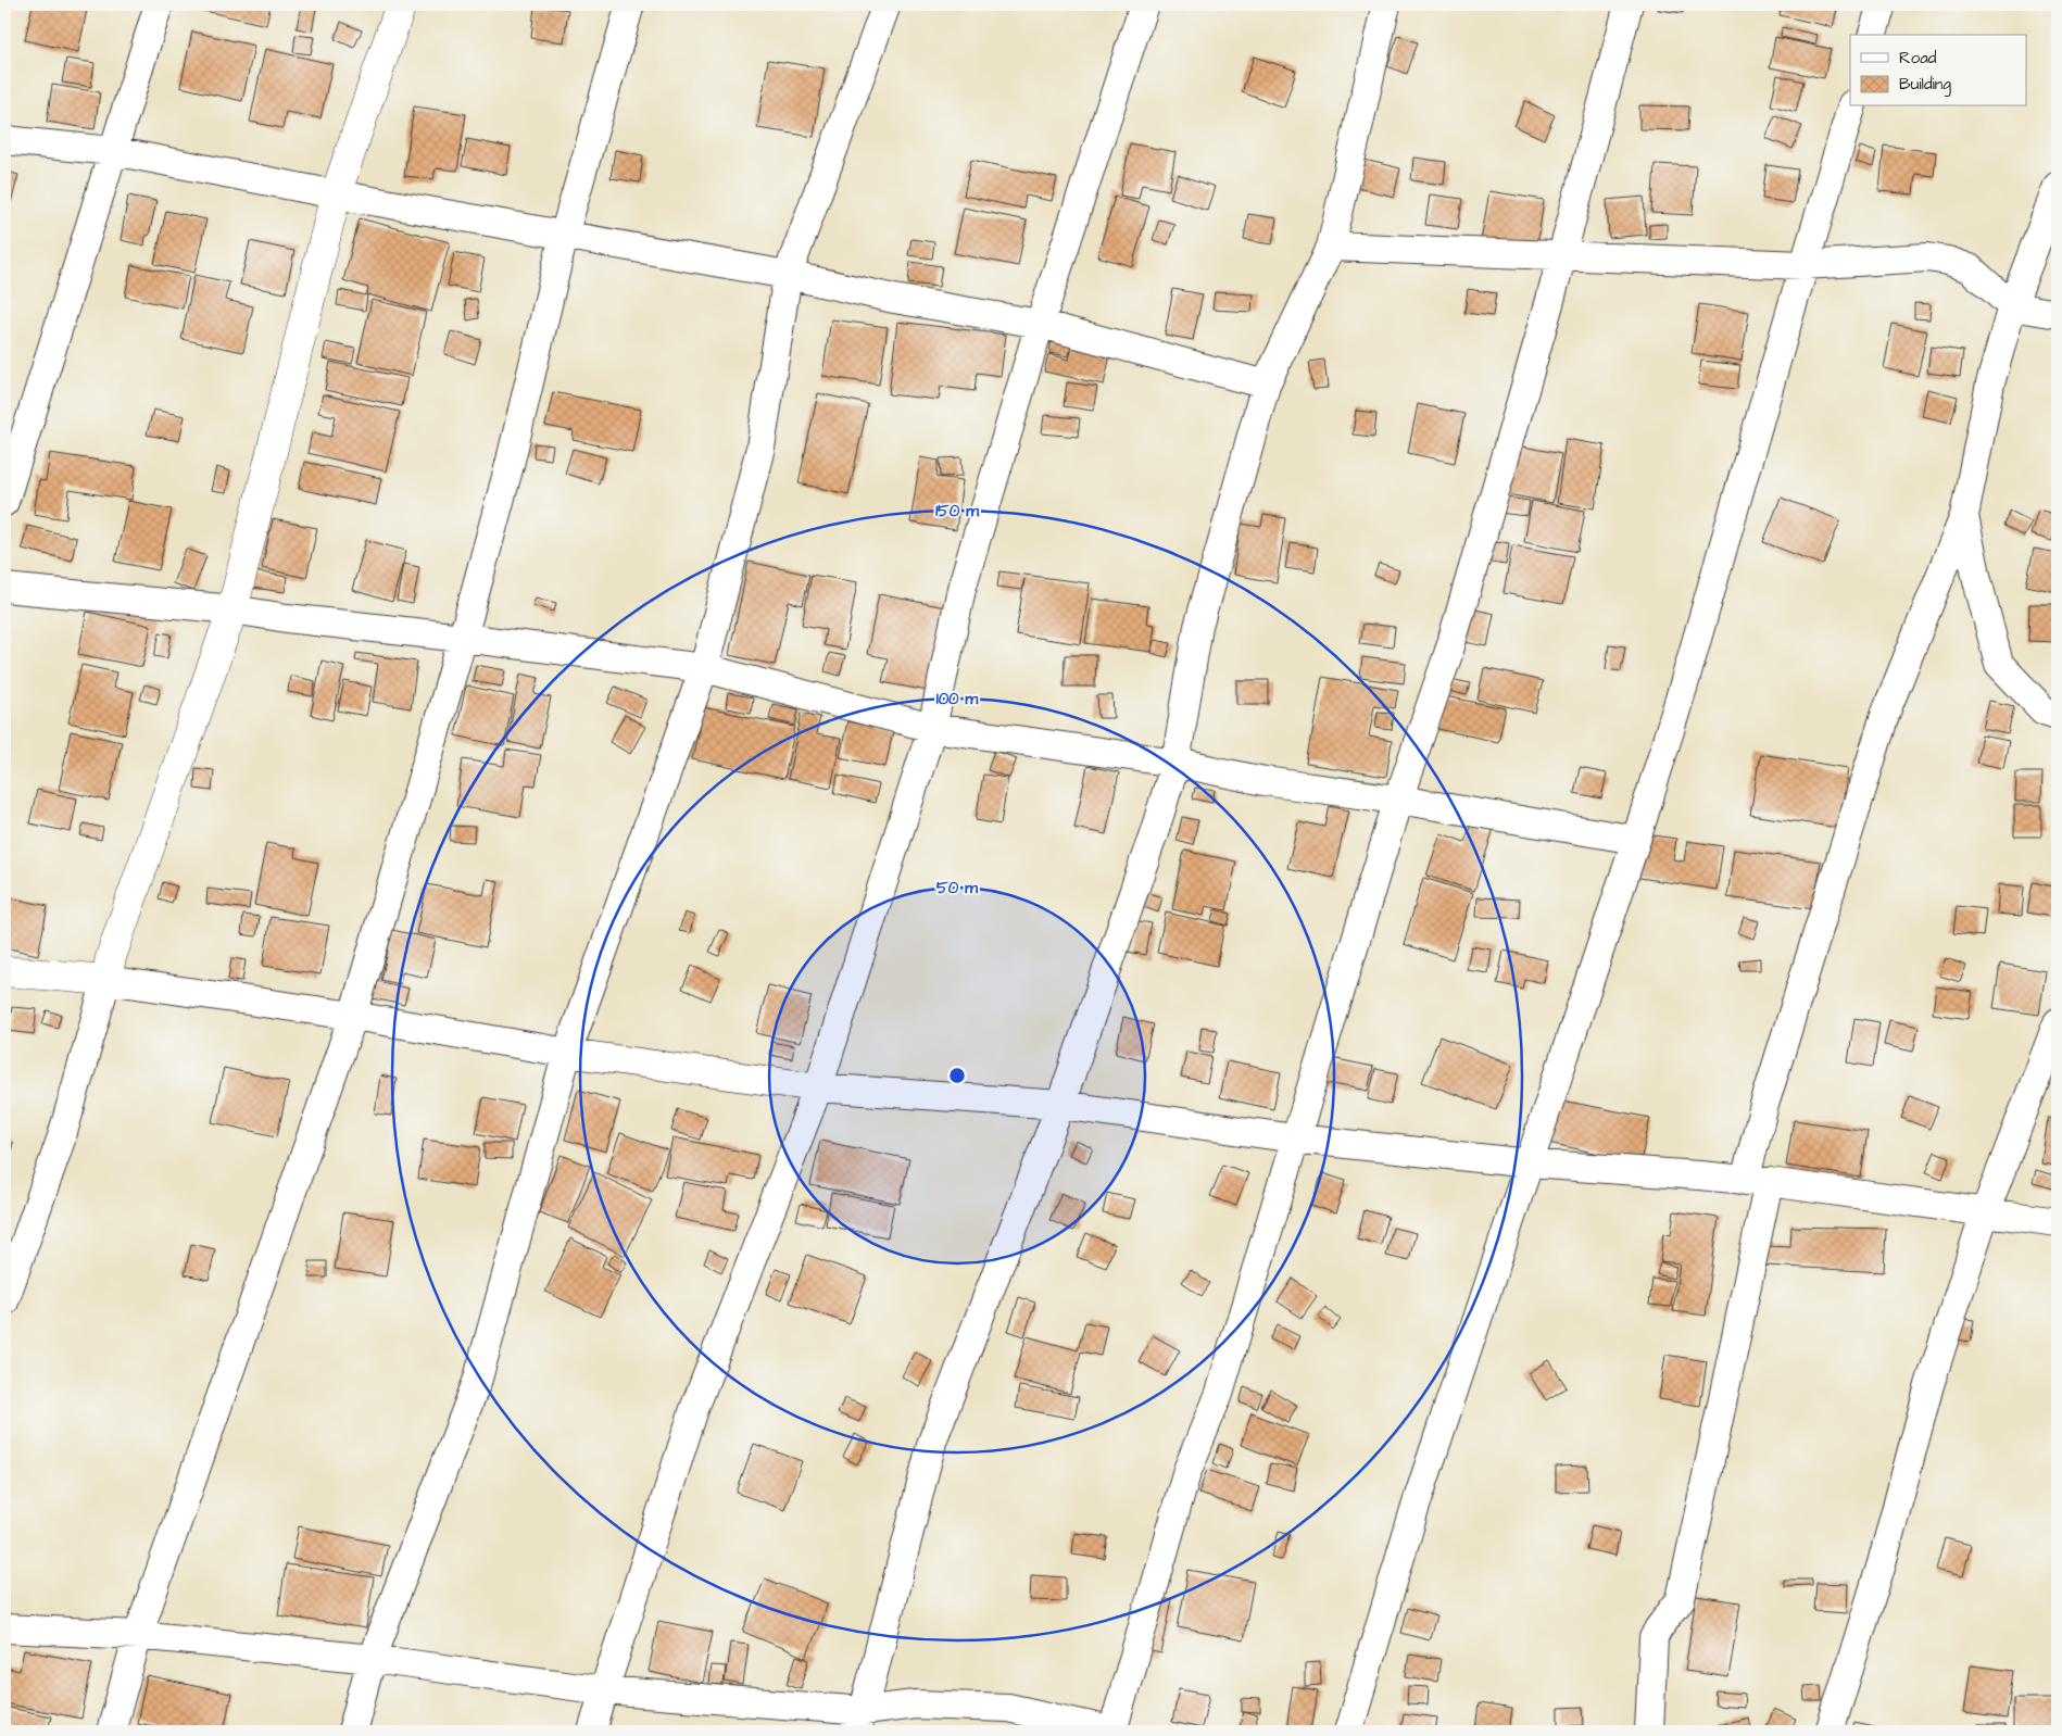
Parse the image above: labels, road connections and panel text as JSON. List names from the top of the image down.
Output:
{
  "legend": ["Road", "Building"],
  "rings": ["150 m", "100 m", "50 m"]
}
